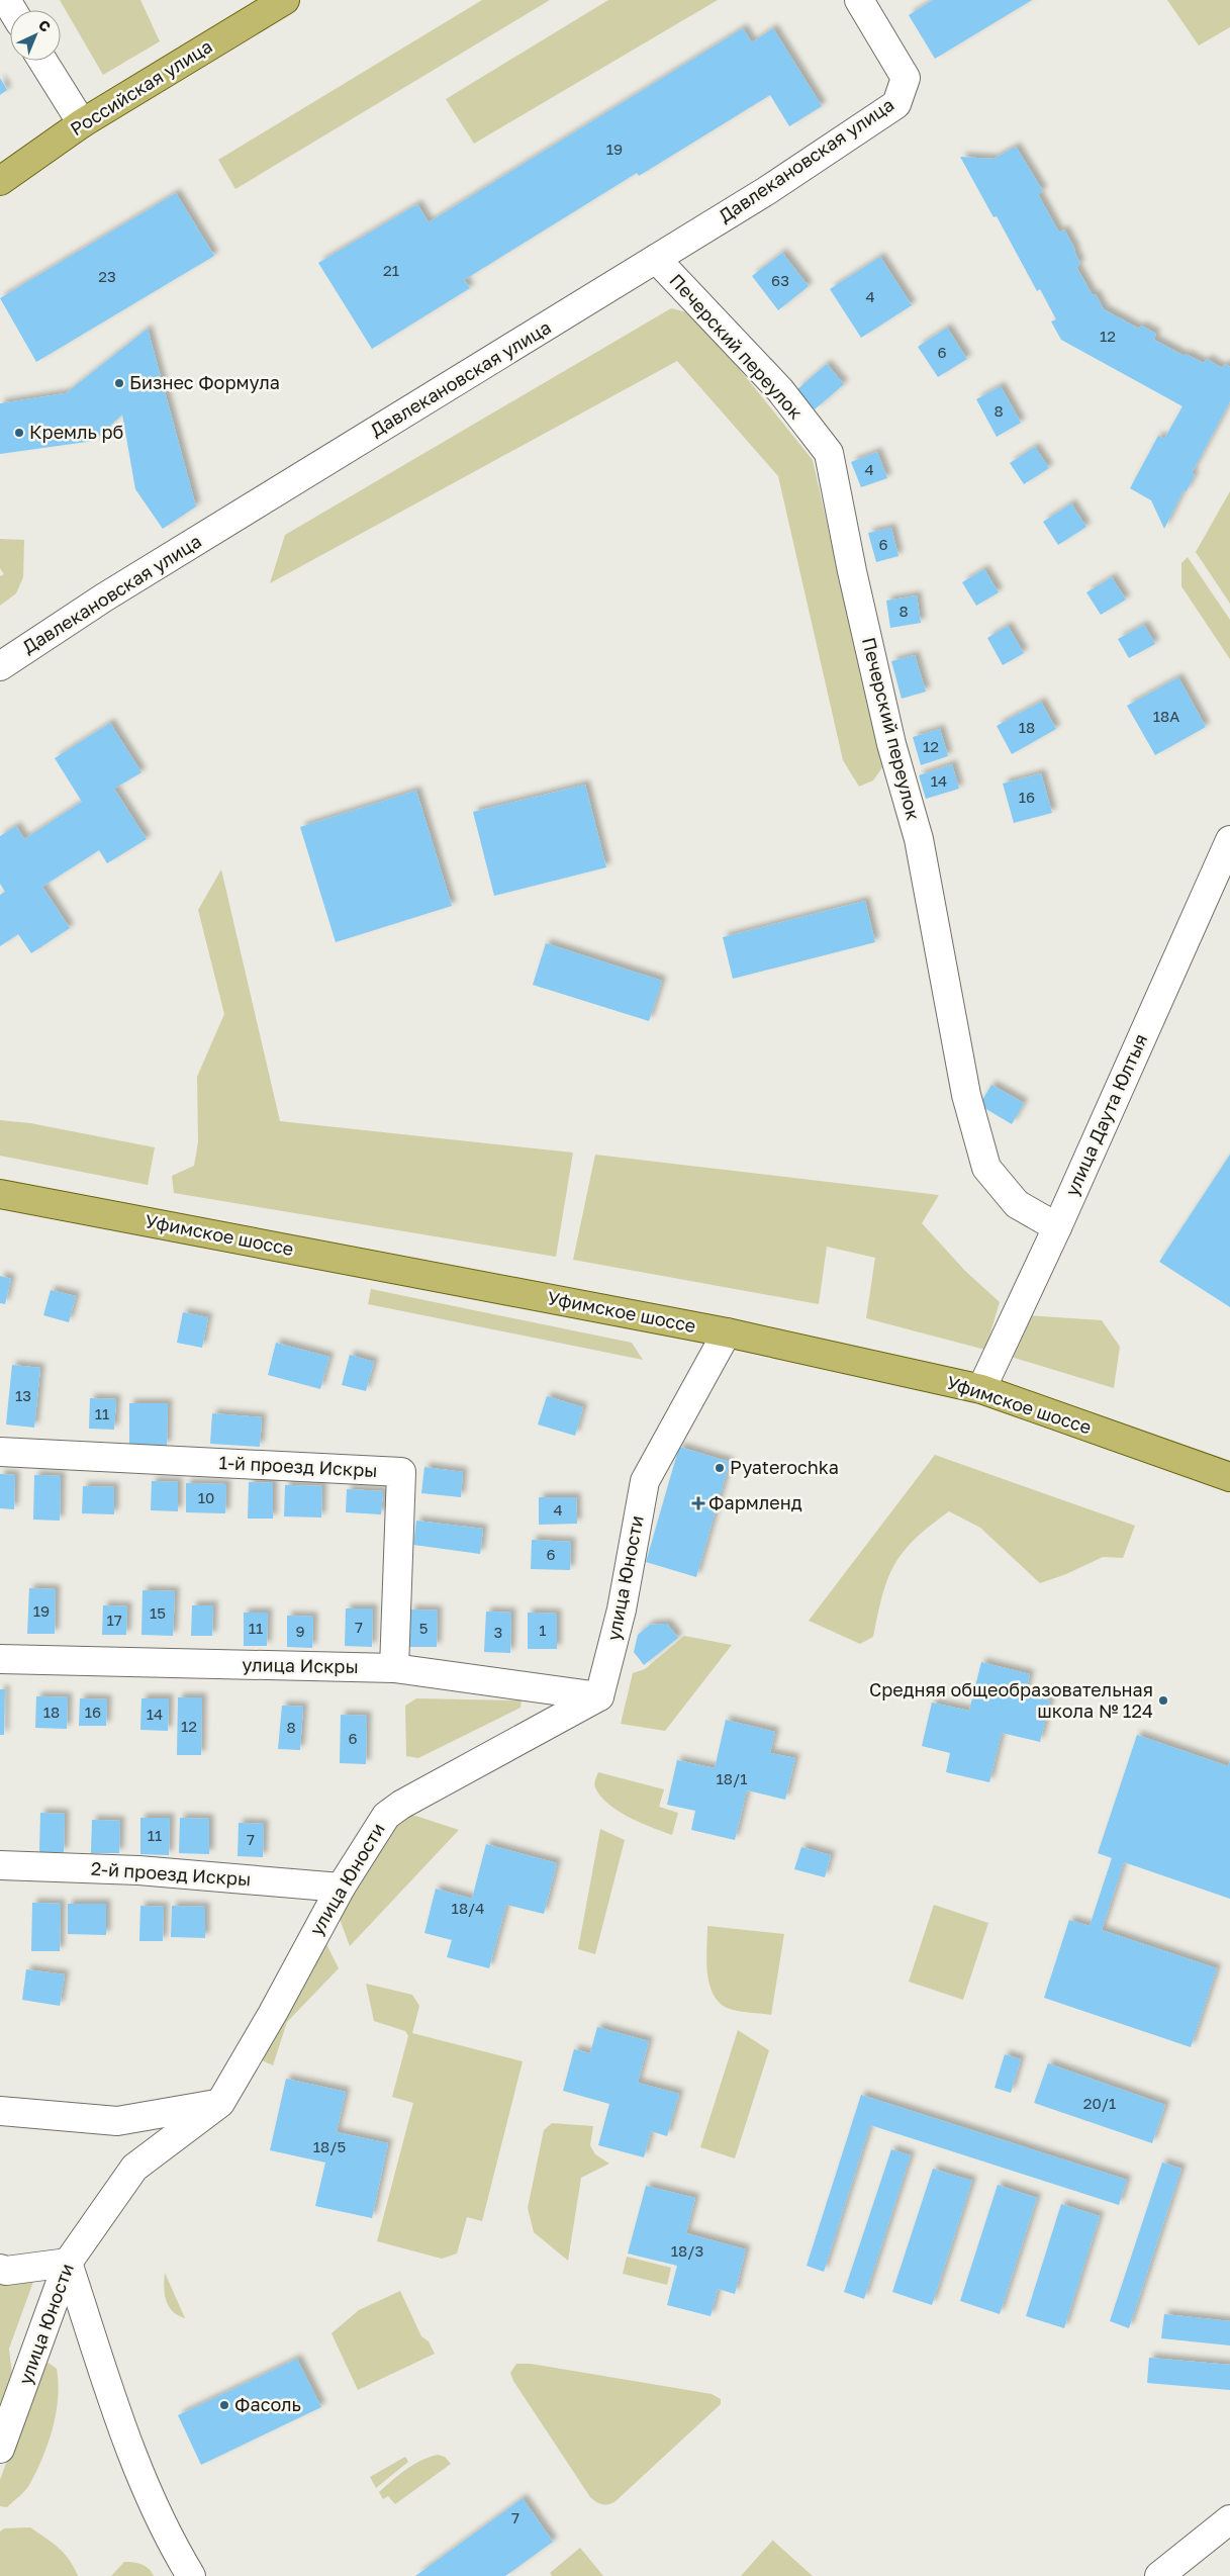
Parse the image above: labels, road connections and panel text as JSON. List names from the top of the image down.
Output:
{
  "streets": {
    "main road": ["Российская улица", "Уфимское шоссе"],
    "street": [
      "Давлекановская улица",
      "Печерский переулок",
      "улица Даута Юлтыя",
      "1-й проезд Искры",
      "улица Юности",
      "улица Искры",
      "2-й проезд Искры"
    ]
  },
  "crossings": [
    ["Давлекановская улица", "Печерский переулок"],
    ["Печерский переулок", "улица Даута Юлтыя"],
    ["улица Даута Юлтыя", "Уфимское шоссе"],
    ["Уфимское шоссе", "улица Юности"],
    ["1-й проезд Искры", "улица Искры"],
    ["улица Юности", "улица Искры"],
    ["улица Юности", "2-й проезд Искры"]
  ],
  "places": {
    "other": [
      "Бизнес Формула",
      "Кремль рб",
      "Pyaterochka",
      "Средняя общеобразовательная школа № 124",
      "Фасоль"
    ],
    "health": ["Фармленд"]
  },
  "house_numbers": [
    "19",
    "21",
    "23",
    "63",
    "4",
    "12",
    "6",
    "8",
    "4",
    "6",
    "8",
    "18А",
    "18",
    "12",
    "14",
    "16",
    "13",
    "11",
    "10",
    "4",
    "6",
    "19",
    "15",
    "17",
    "7",
    "11",
    "5",
    "1",
    "9",
    "3",
    "18",
    "16",
    "14",
    "12",
    "8",
    "6",
    "18/1",
    "11",
    "7",
    "18/4",
    "20/1",
    "18/5",
    "18/3",
    "7"
  ],
  "north": "top right"
}
